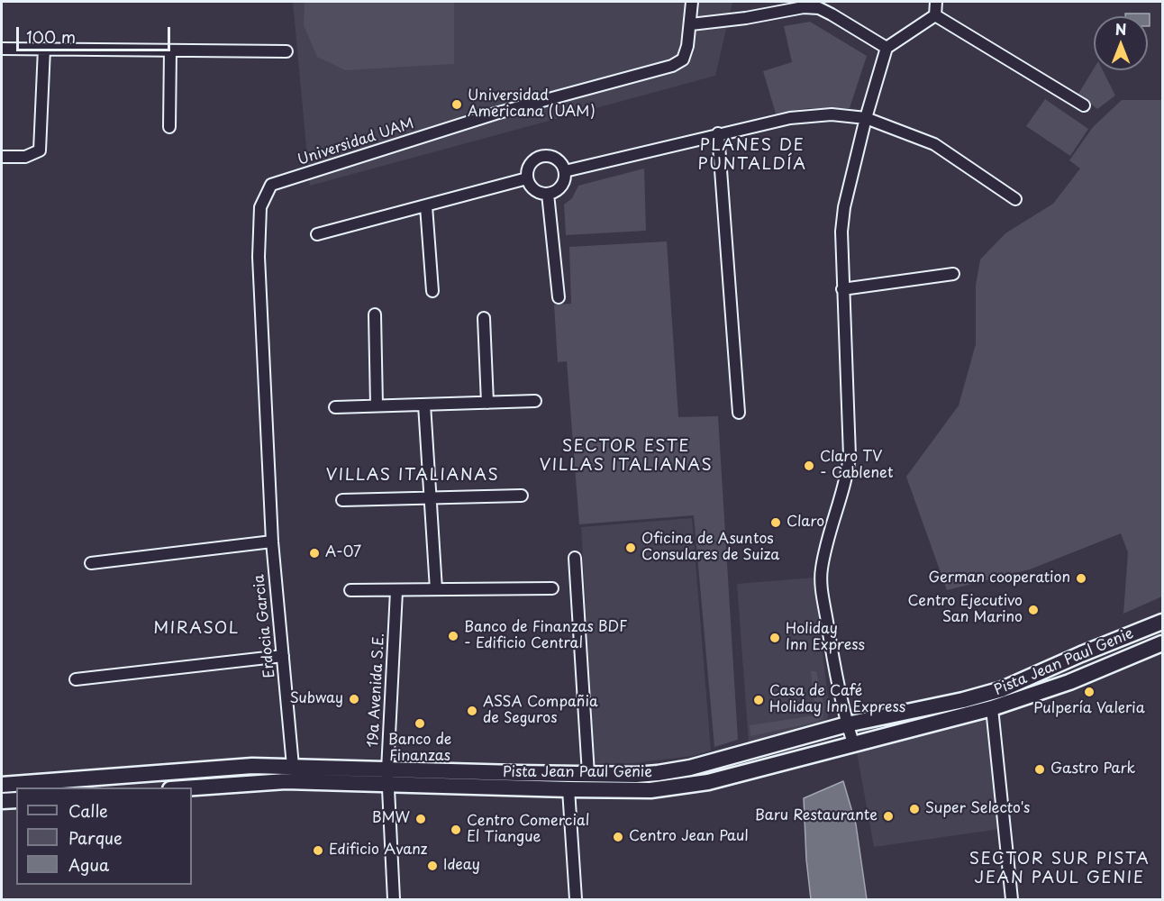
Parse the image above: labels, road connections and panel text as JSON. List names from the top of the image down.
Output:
{
  "streets": {
    "main road": ["Pista Jean Paul Genie"],
    "street": ["Universidad UAM", "Erdocia Garcia", "19a Avenida S.E."]
  },
  "crossings": [
    ["Universidad UAM", "Erdocia Garcia"],
    ["Erdocia Garcia", "Pista Jean Paul Genie"],
    ["Pista Jean Paul Genie", "19a Avenida S.E."]
  ],
  "districts": [
    "PLANES DE PUNTALDÍA",
    "SECTOR ESTE VILLAS ITALIANAS",
    "VILLAS ITALIANAS",
    "MIRASOL",
    "SECTOR SUR PISTA JEAN PAUL GENIE"
  ],
  "places": [
    "Universidad Americana (UAM)",
    "Claro TV - Cablenet",
    "Claro",
    "Oficina de Asuntos Consulares de Suiza",
    "A-07",
    "German cooperation",
    "Centro Ejecutivo San Marino",
    "Banco de Finanzas BDF - Edificio Central",
    "Holiday Inn Express",
    "Pulpería Valeria",
    "Subway",
    "Casa de Café Holiday Inn Express",
    "ASSA Compañia de Seguros",
    "Banco de Finanzas",
    "Gastro Park",
    "Super Selecto's",
    "Baru Restaurante",
    "BMW",
    "Centro Comercial El Tiangue",
    "Centro Jean Paul",
    "Edificio Avanz",
    "Ideay"
  ],
  "legend": ["Calle", "Parque", "Agua"],
  "scale_bar": "100 m",
  "north": "top"
}
